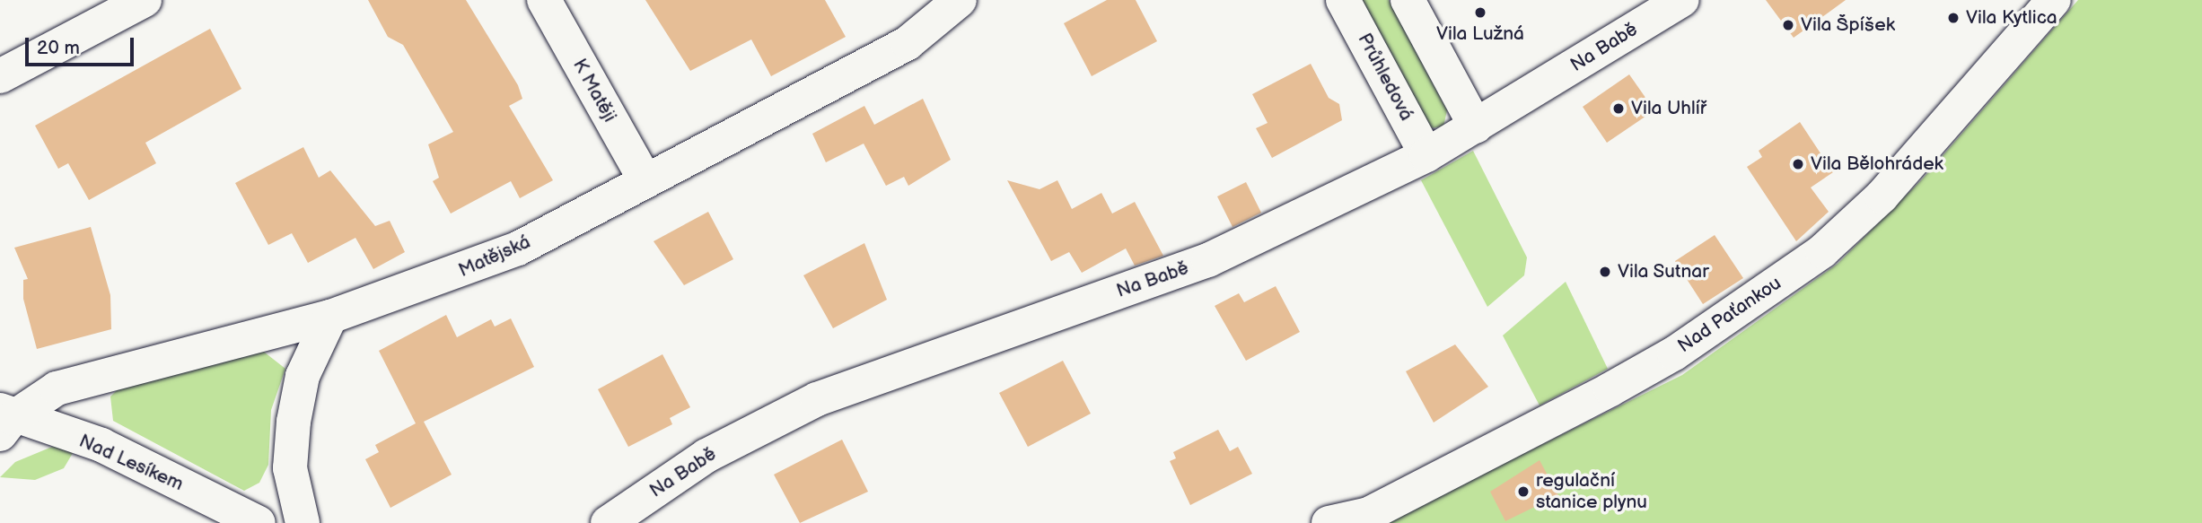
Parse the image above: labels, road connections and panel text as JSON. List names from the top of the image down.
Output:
{
  "streets": {
    "street": [
      "Na Babě",
      "Průhledová",
      "K Matěji",
      "Matějská",
      "Nad Paťankou",
      "Nad Lesíkem"
    ]
  },
  "crossings": [
    ["Na Babě", "Průhledová"],
    ["K Matěji", "Matějská"],
    ["Matějská", "Nad Lesíkem"]
  ],
  "places": [
    "Vila Lužná",
    "Vila Kytlica",
    "Vila Špíšek",
    "Vila Uhlíř",
    "Vila Bělohrádek",
    "Vila Sutnar",
    "regulační stanice plynu"
  ],
  "scale_bar": "20 m"
}
